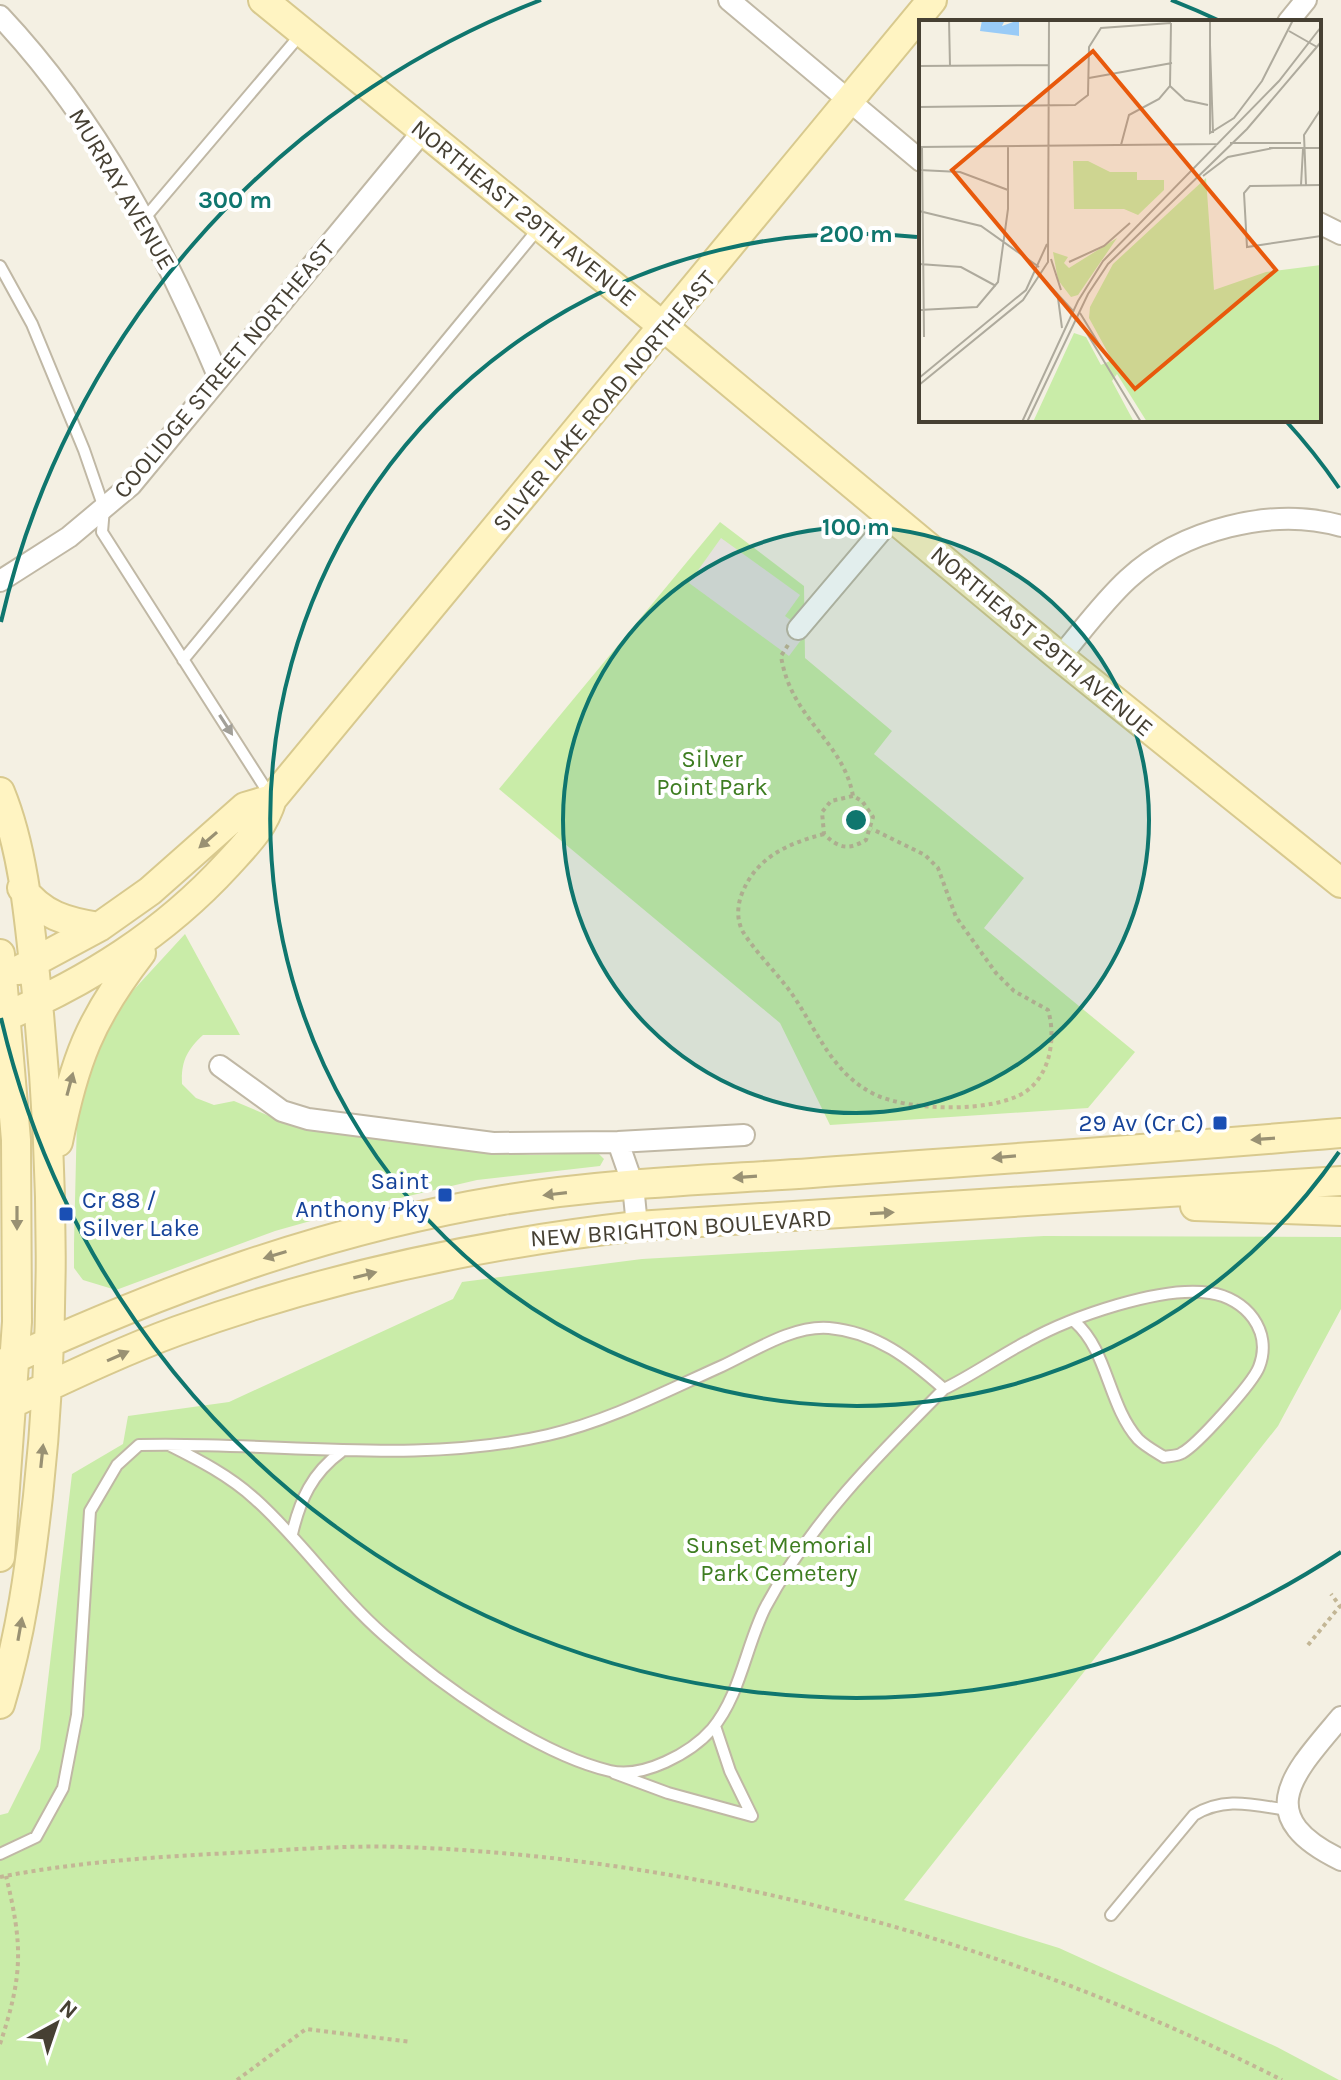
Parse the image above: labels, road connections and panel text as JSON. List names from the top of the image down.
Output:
{
  "streets": {
    "main road": ["NORTHEAST 29TH AVENUE", "SILVER LAKE ROAD NORTHEAST", "NEW BRIGHTON BOULEVARD"],
    "street": ["MURRAY AVENUE", "COOLIDGE STREET NORTHEAST"]
  },
  "crossings": [
    ["MURRAY AVENUE", "COOLIDGE STREET NORTHEAST"],
    ["NORTHEAST 29TH AVENUE", "COOLIDGE STREET NORTHEAST"],
    ["NORTHEAST 29TH AVENUE", "SILVER LAKE ROAD NORTHEAST"]
  ],
  "parks": ["Silver Point Park", "Sunset Memorial Park Cemetery"],
  "places": {
    "transit": ["29 Av (Cr C)", "Saint Anthony Pky", "Cr 88 / Silver Lake"]
  },
  "north": "top right",
  "rings": ["300 m", "200 m", "100 m"]
}
